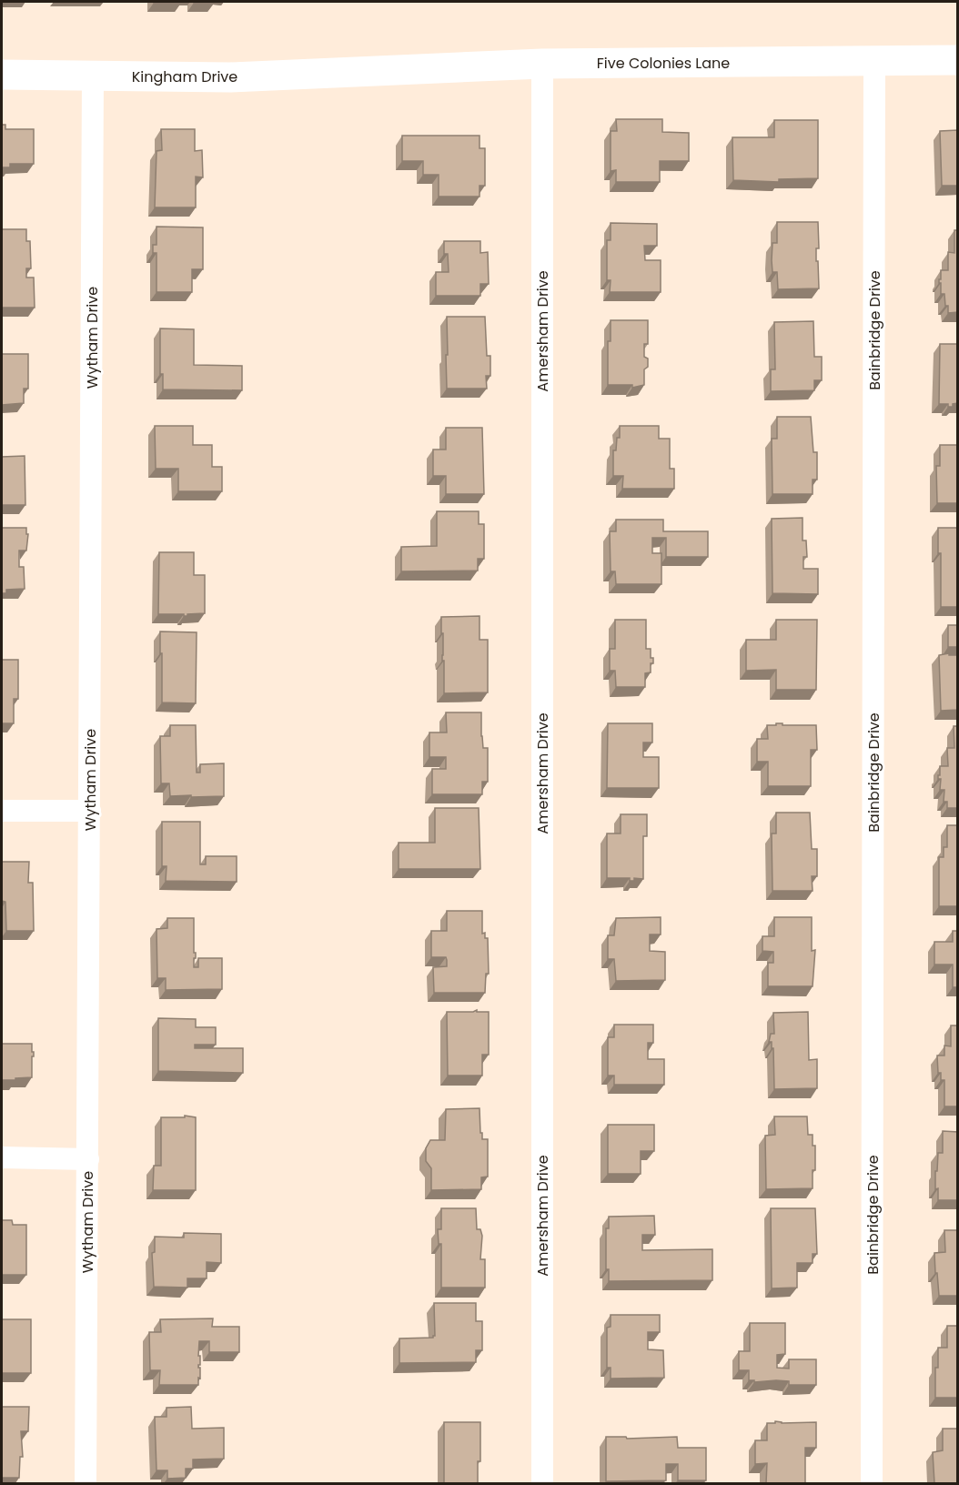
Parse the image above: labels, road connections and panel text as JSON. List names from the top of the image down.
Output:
{
  "streets": {
    "street": [
      "Five Colonies Lane",
      "Kingham Drive",
      "Bainbridge Drive",
      "Amersham Drive",
      "Wytham Drive"
    ]
  },
  "crossings": [
    ["Five Colonies Lane", "Kingham Drive"],
    ["Five Colonies Lane", "Bainbridge Drive"],
    ["Five Colonies Lane", "Amersham Drive"],
    ["Kingham Drive", "Wytham Drive"]
  ]
}
